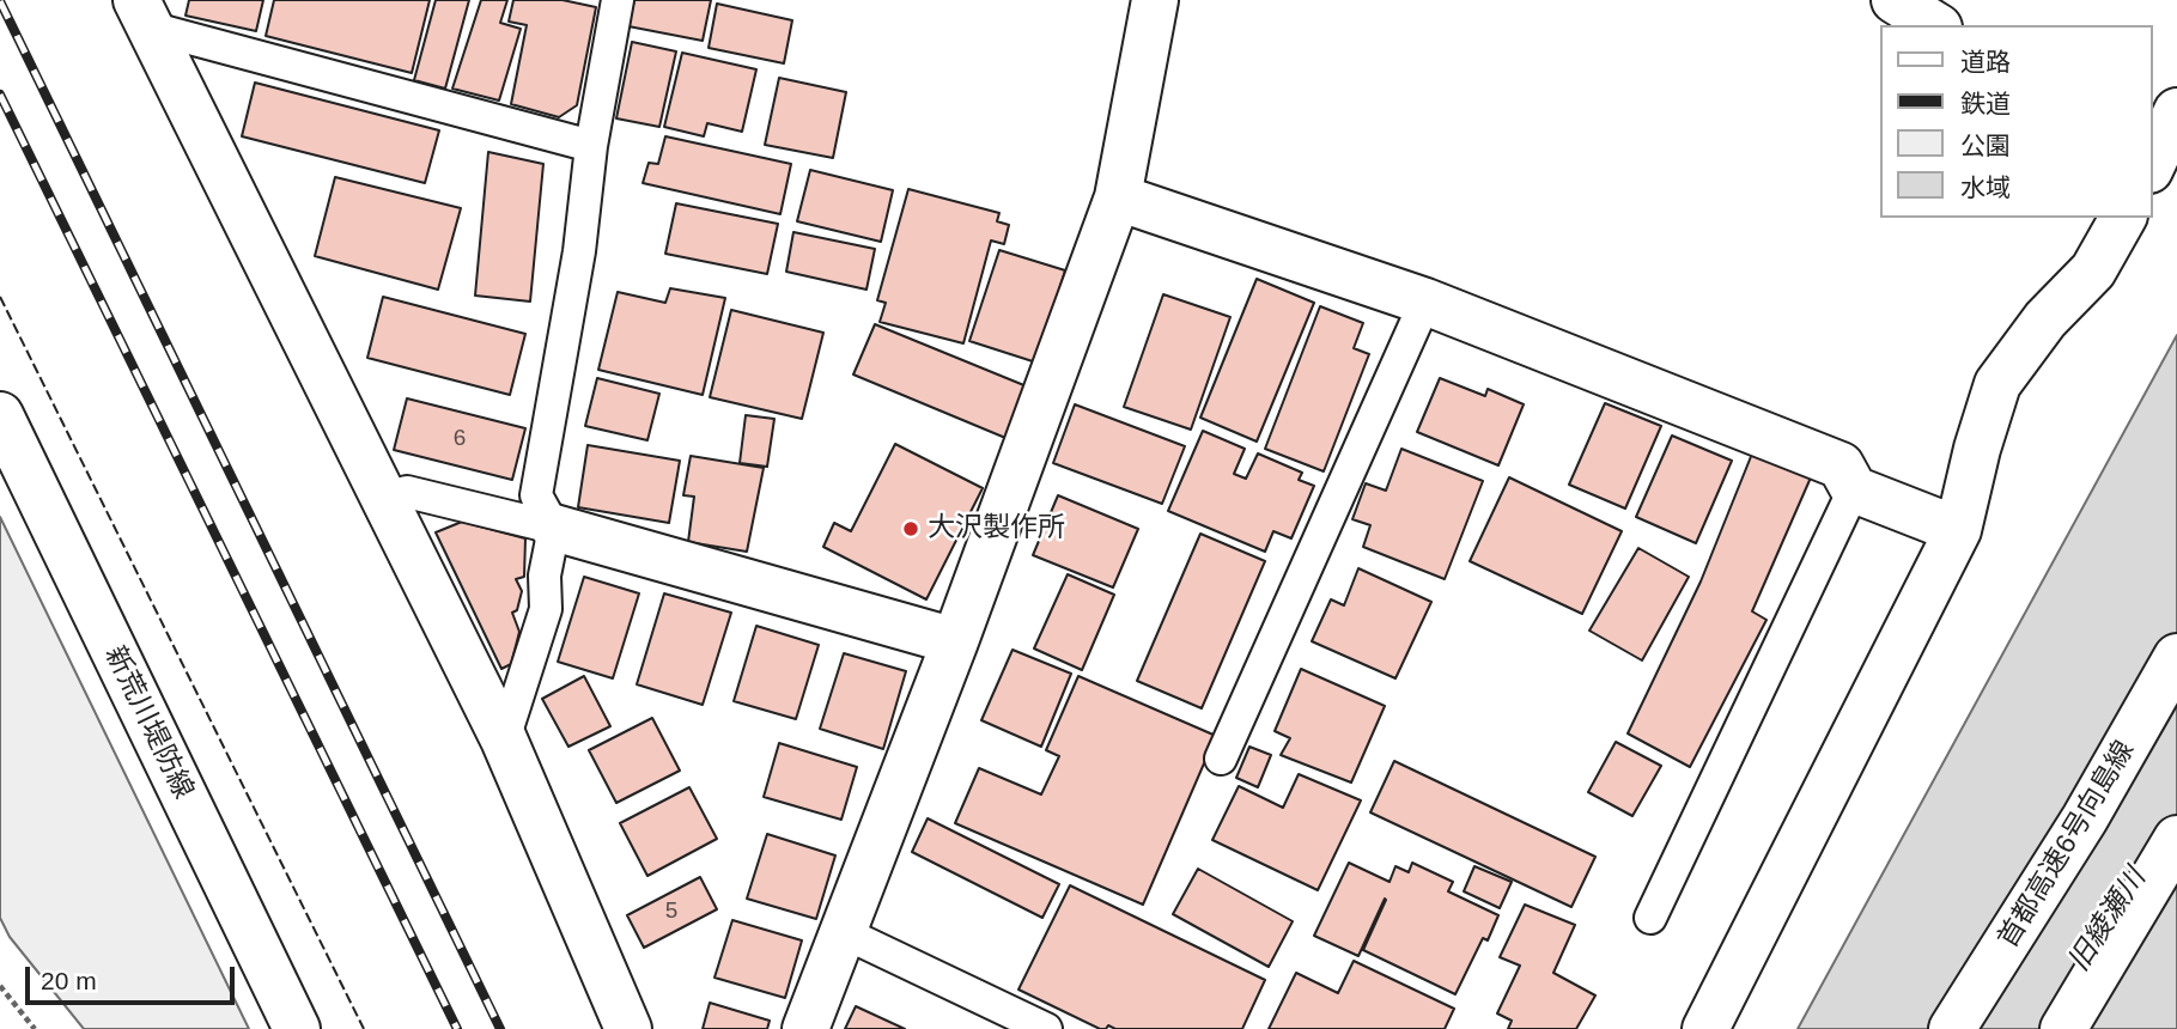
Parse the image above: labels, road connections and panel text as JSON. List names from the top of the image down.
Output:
{
  "streets": {
    "main road": ["新荒川堤防線", "首都高速6号向島線"]
  },
  "water": ["旧綾瀬川"],
  "places": ["大沢製作所"],
  "house_numbers": ["6", "5"],
  "legend": [
    "道路",
    "鉄道",
    "公園",
    "水域"
  ],
  "scale_bar": "20 m"
}
